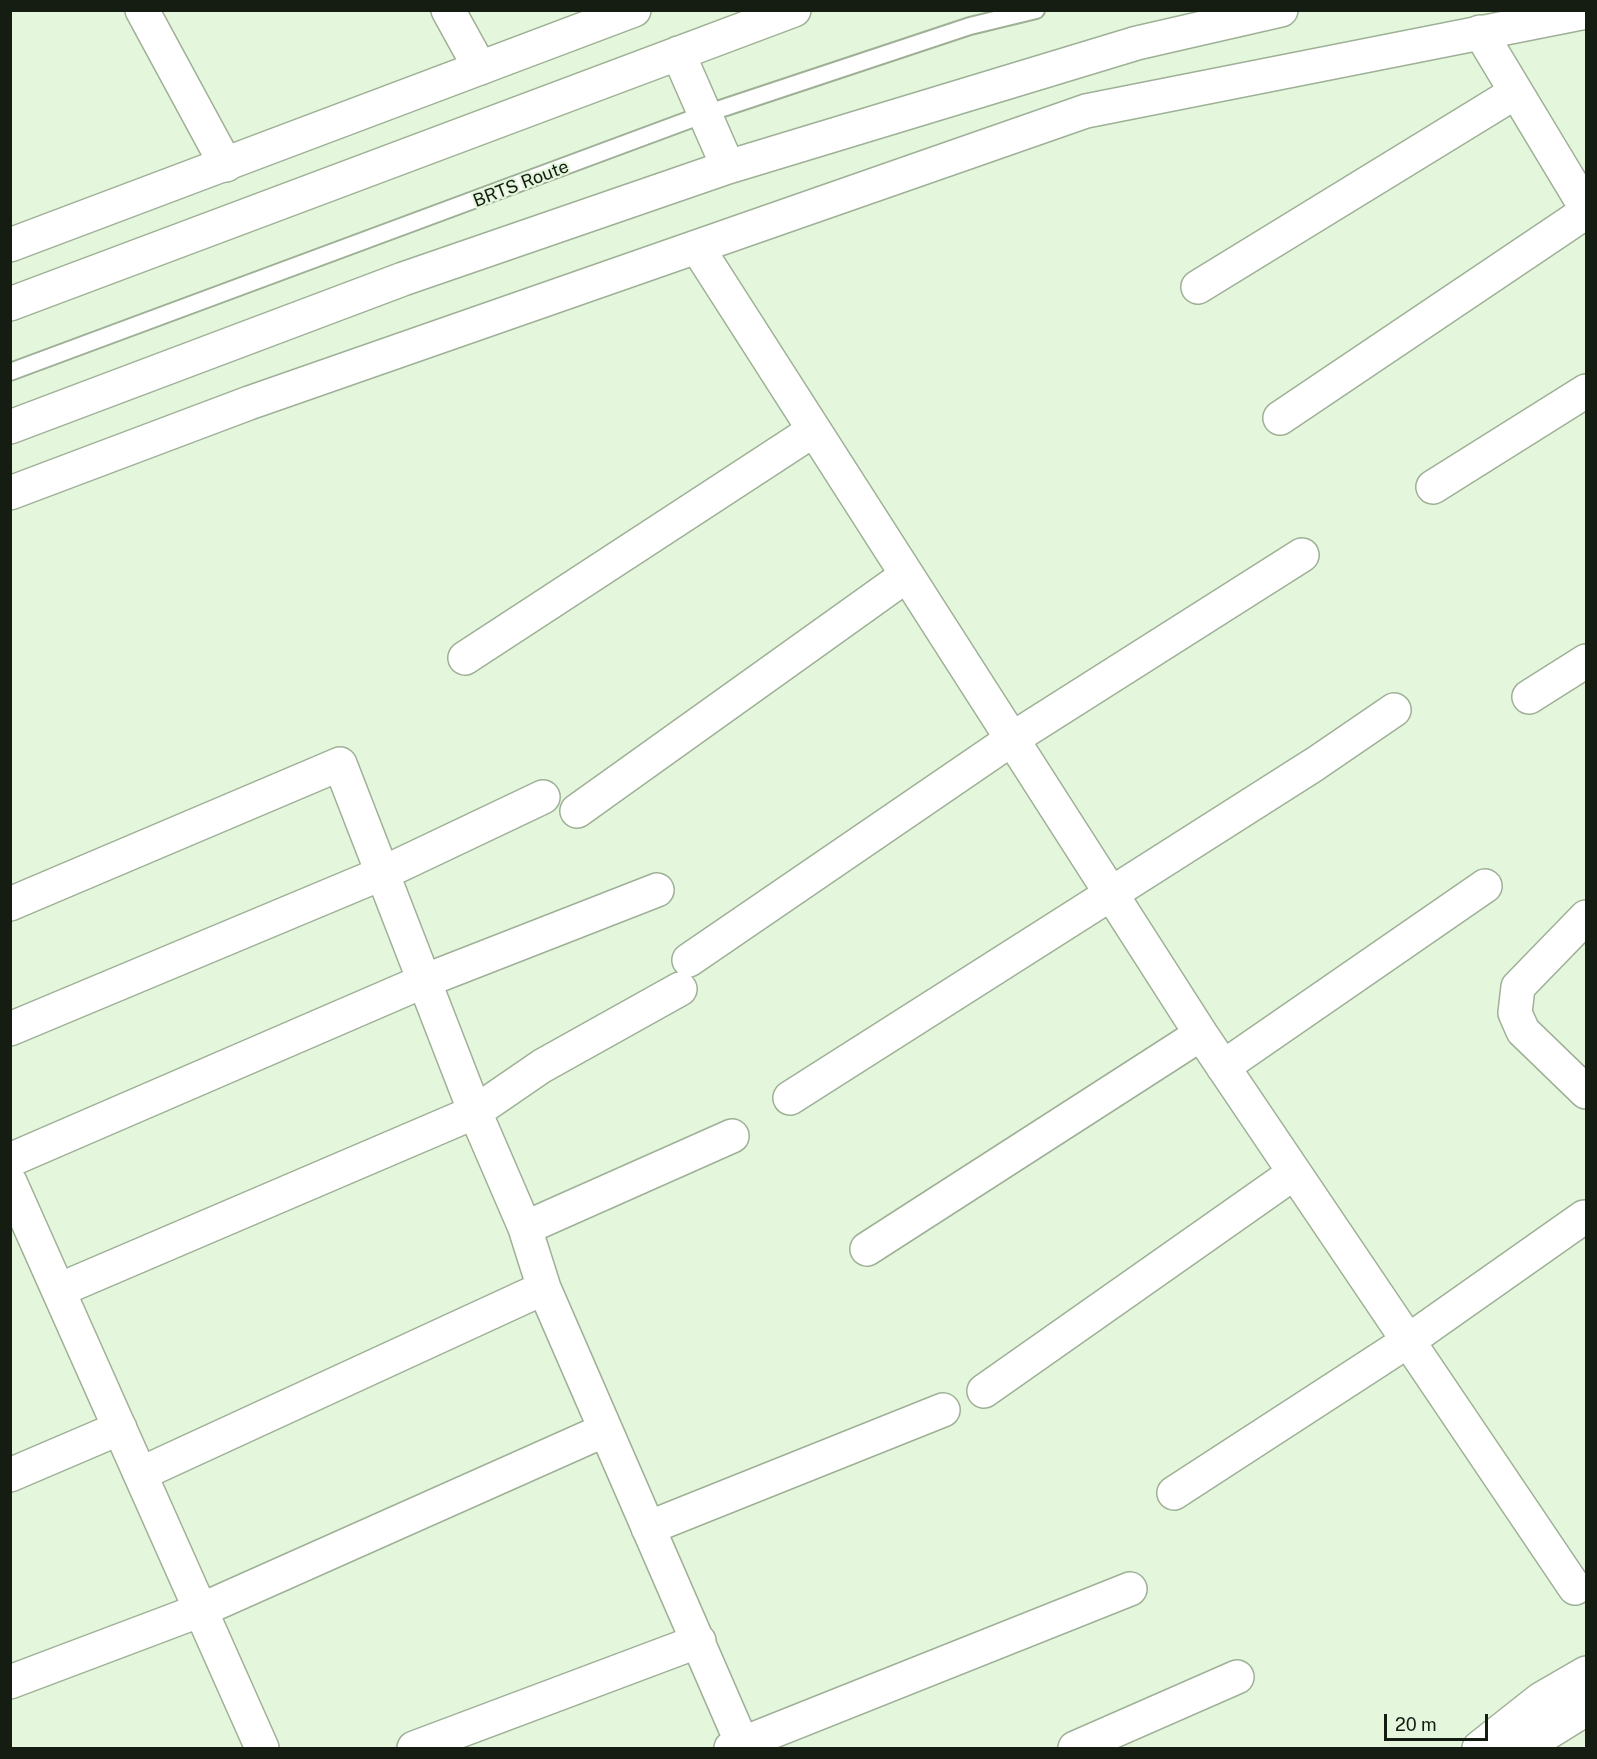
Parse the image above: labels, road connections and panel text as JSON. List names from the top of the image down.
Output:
{
  "streets": {
    "lane": ["BRTS Route"]
  },
  "scale_bar": "20 m"
}
